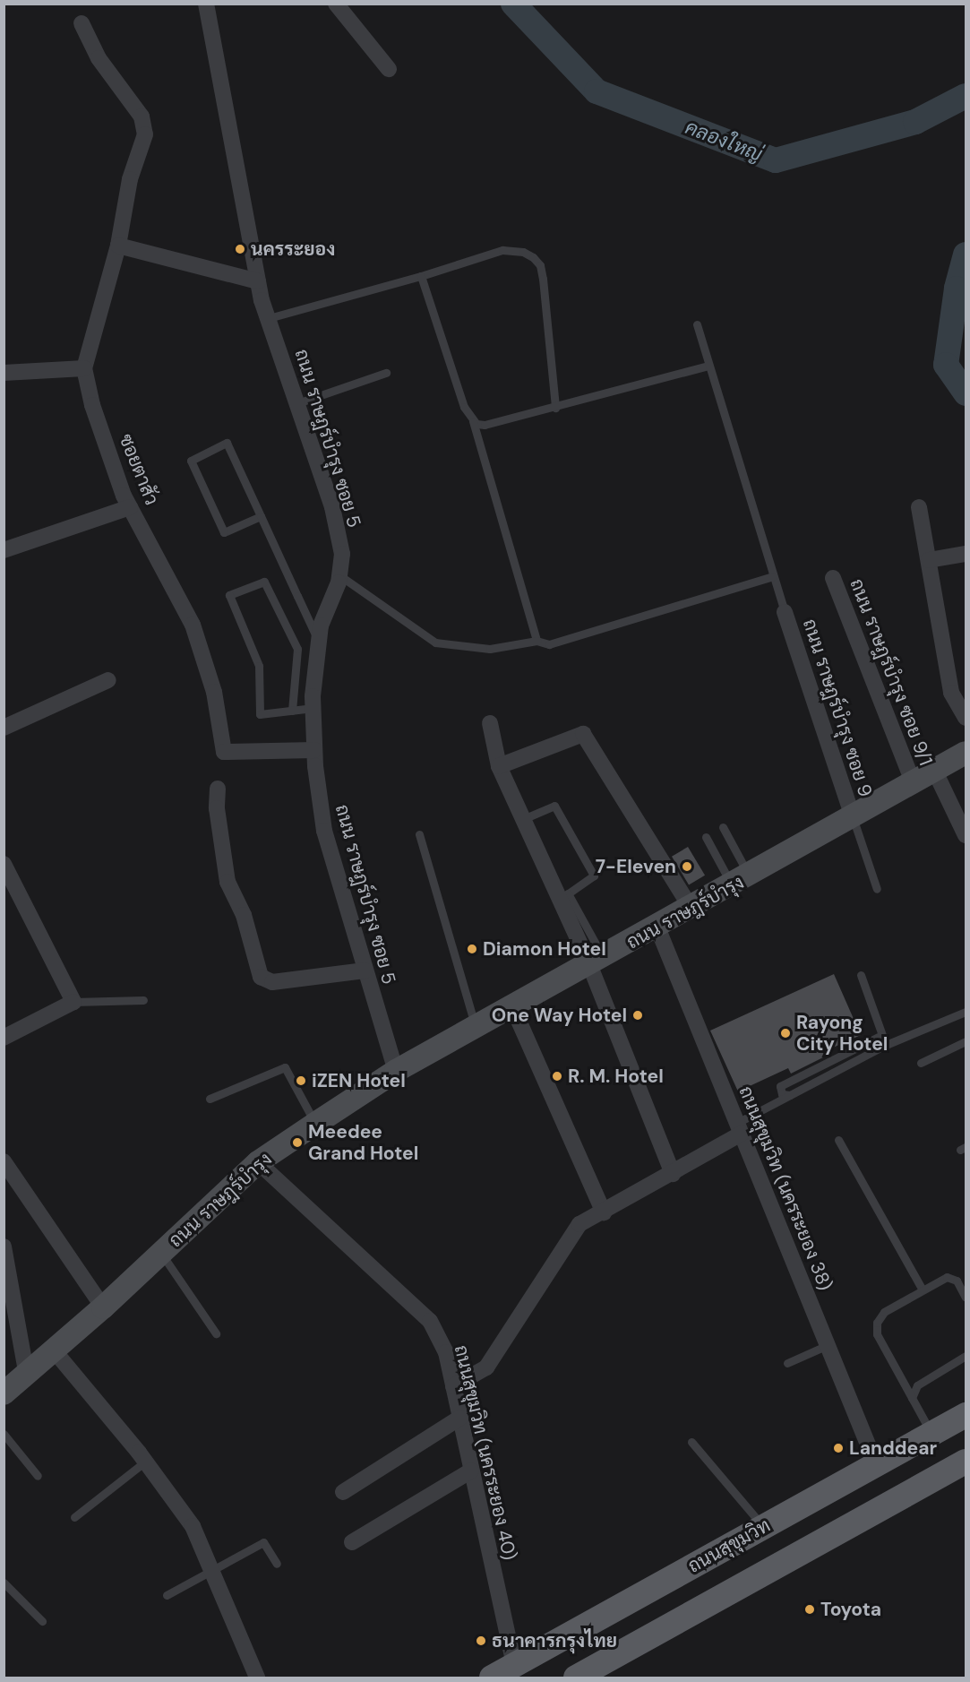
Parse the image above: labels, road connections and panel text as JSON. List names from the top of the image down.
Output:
{
  "streets": {
    "main road": ["ถนนสุขุมวิท"],
    "street": [
      "ถนน ราษฎร์บำรุง ซอย 5",
      "ซอยตาสัว",
      "ถนน ราษฎร์บำรุง ซอย 9/1",
      "ถนน ราษฎร์บำรุง ซอย 9",
      "ถนน ราษฎร์บำรุง",
      "ถนนสุขุมวิท (นครระยอง 38)",
      "ถนนสุขุมวิท (นครระยอง 40)"
    ]
  },
  "crossings": [
    ["ถนน ราษฎร์บำรุง ซอย 5", "ซอยตาสัว"],
    ["ถนน ราษฎร์บำรุง ซอย 5", "ถนน ราษฎร์บำรุง"],
    ["ถนน ราษฎร์บำรุง ซอย 9/1", "ถนน ราษฎร์บำรุง"],
    ["ถนน ราษฎร์บำรุง ซอย 9", "ถนน ราษฎร์บำรุง"],
    ["ถนน ราษฎร์บำรุง", "ถนนสุขุมวิท (นครระยอง 38)"],
    ["ถนน ราษฎร์บำรุง", "ถนนสุขุมวิท (นครระยอง 40)"],
    ["ถนนสุขุมวิท (นครระยอง 38)", "ถนนสุขุมวิท"],
    ["ถนนสุขุมวิท (นครระยอง 40)", "ถนนสุขุมวิท"]
  ],
  "water": ["คลองใหญ่"],
  "places": [
    "นครระยอง",
    "7-Eleven",
    "Diamon Hotel",
    "One Way Hotel",
    "Rayong City Hotel",
    "R. M. Hotel",
    "iZEN Hotel",
    "Meedee Grand Hotel",
    "Landdear",
    "Toyota",
    "ธนาคารกรุงไทย"
  ]
}
